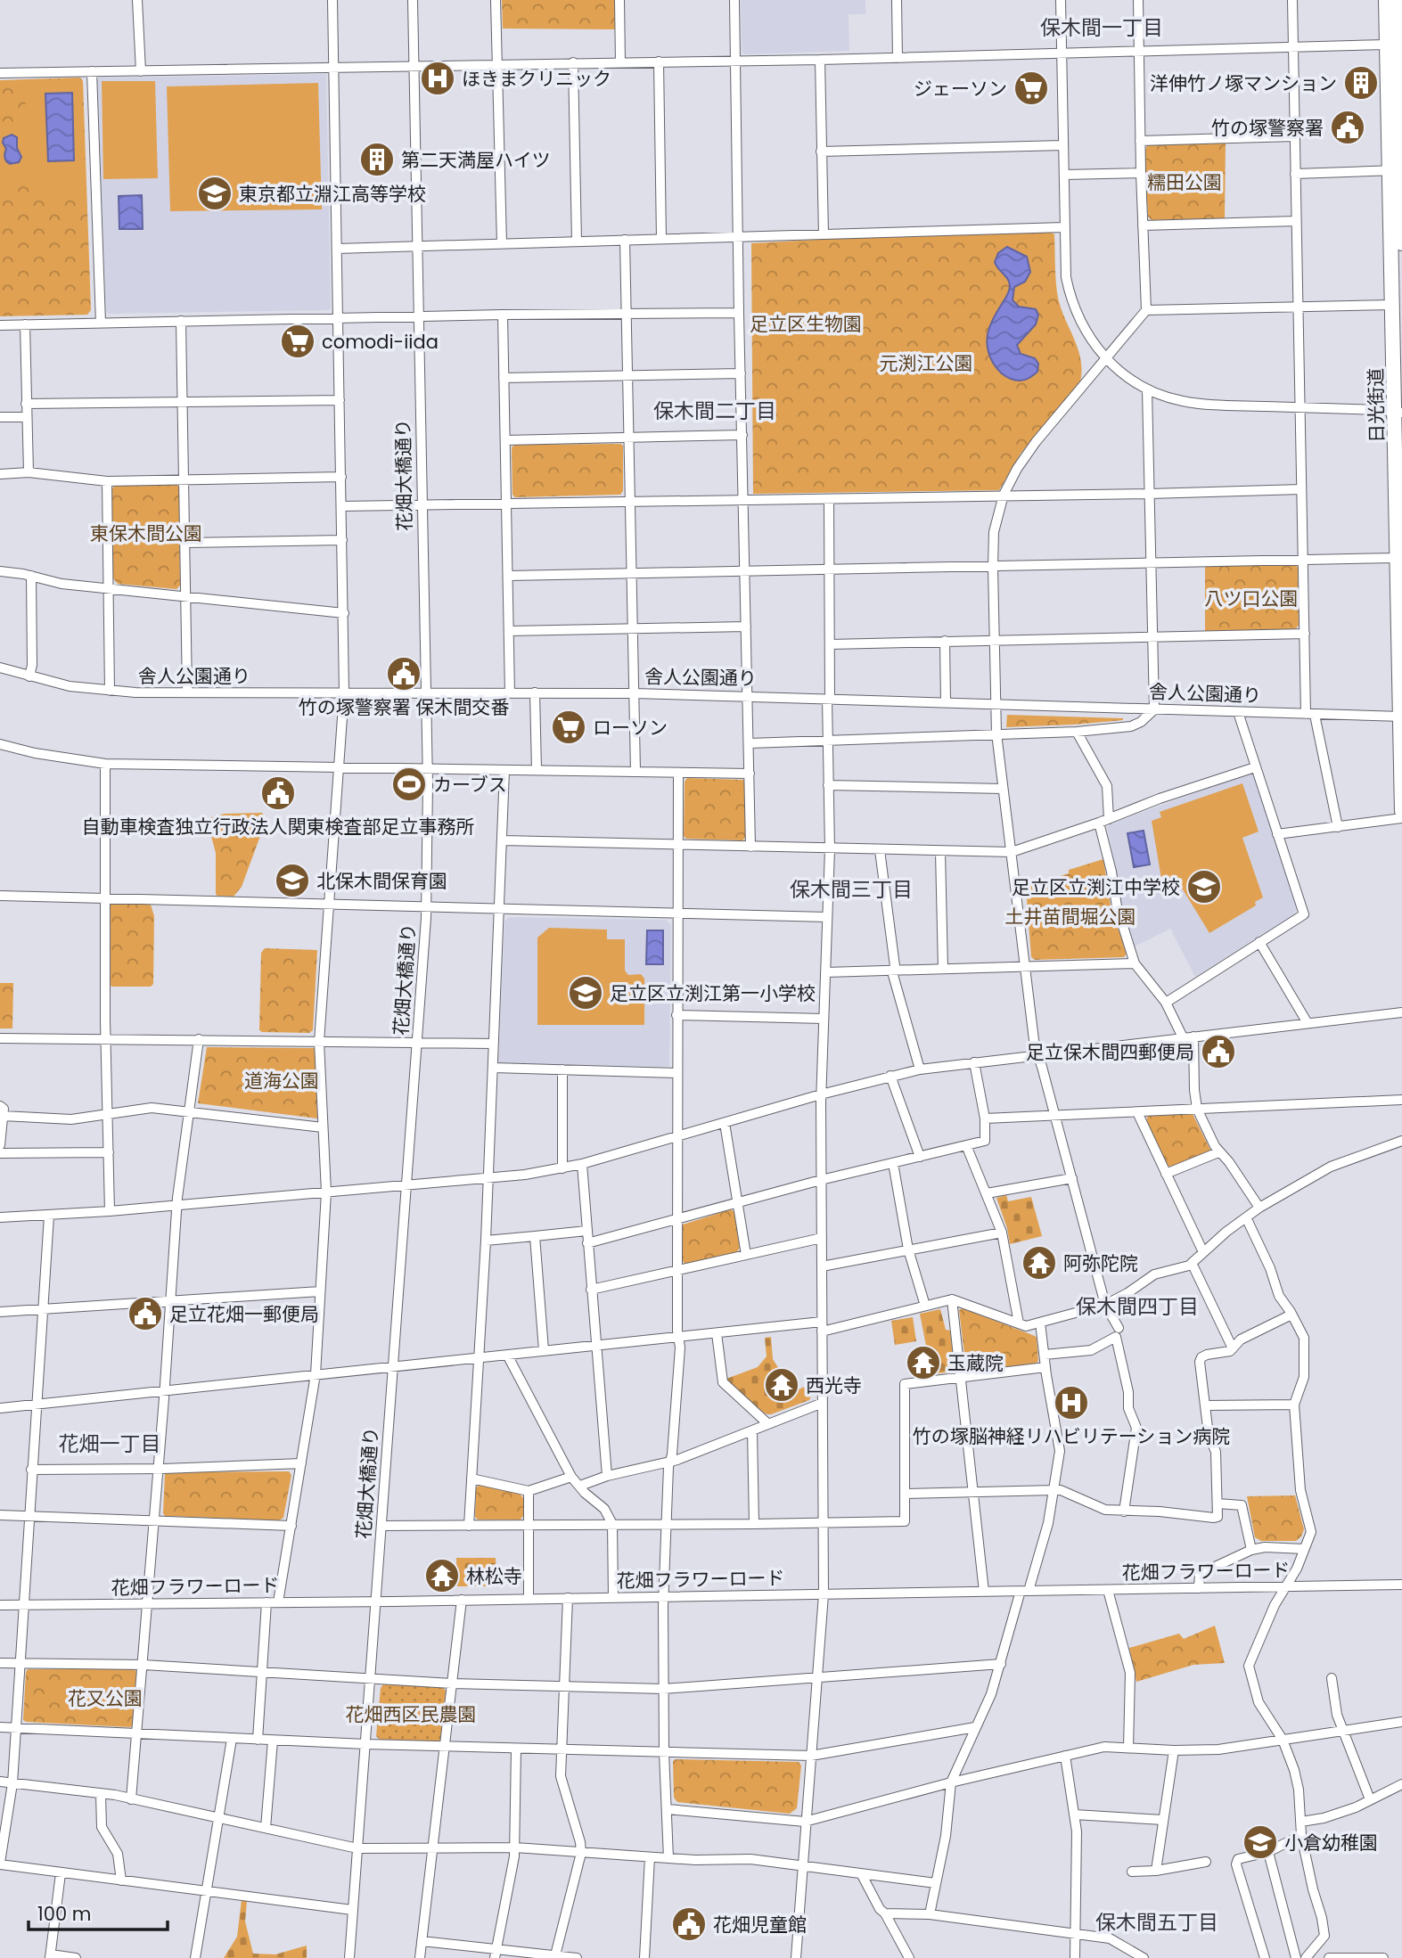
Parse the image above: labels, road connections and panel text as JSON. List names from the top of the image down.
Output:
{
  "streets": {
    "highway": ["日光街道"],
    "street": ["花畑大橋通り", "舎人公園通り", "花畑フラワーロード"]
  },
  "crossings": [
    ["日光街道", "舎人公園通り"],
    ["花畑大橋通り", "舎人公園通り"],
    ["花畑大橋通り", "花畑フラワーロード"]
  ],
  "districts": [
    "保木間一丁目",
    "保木間二丁目",
    "保木間三丁目",
    "保木間四丁目",
    "花畑一丁目",
    "保木間五丁目"
  ],
  "parks": [
    "糯田公園",
    "足立区生物園",
    "元渕江公園",
    "東保木間公園",
    "八ツ口公園",
    "土井苗間堀公園",
    "道海公園",
    "花又公園",
    "花畑西区民農園"
  ],
  "places": {
    "hospital": ["ほきまクリニック", "竹の塚脳神経リハビリテーション病院"],
    "building": ["洋伸竹ノ塚マンション", "第二天満屋ハイツ"],
    "supermarket": ["ジェーソン", "comodi-iida", "ローソン"],
    "public building": [
      "竹の塚警察署",
      "竹の塚警察署 保木間交番",
      "自動車検査独立行政法人関東検査部足立事務所",
      "足立保木間四郵便局",
      "足立花畑一郵便局",
      "花畑児童館"
    ],
    "school or university": [
      "東京都立淵江高等学校",
      "北保木間保育園",
      "足立区立渕江中学校",
      "足立区立渕江第一小学校",
      "小倉幼稚園"
    ],
    "sports": ["カーブス"],
    "temple": [
      "阿弥陀院",
      "玉蔵院",
      "西光寺",
      "林松寺"
    ]
  },
  "scale_bar": "100 m"
}
